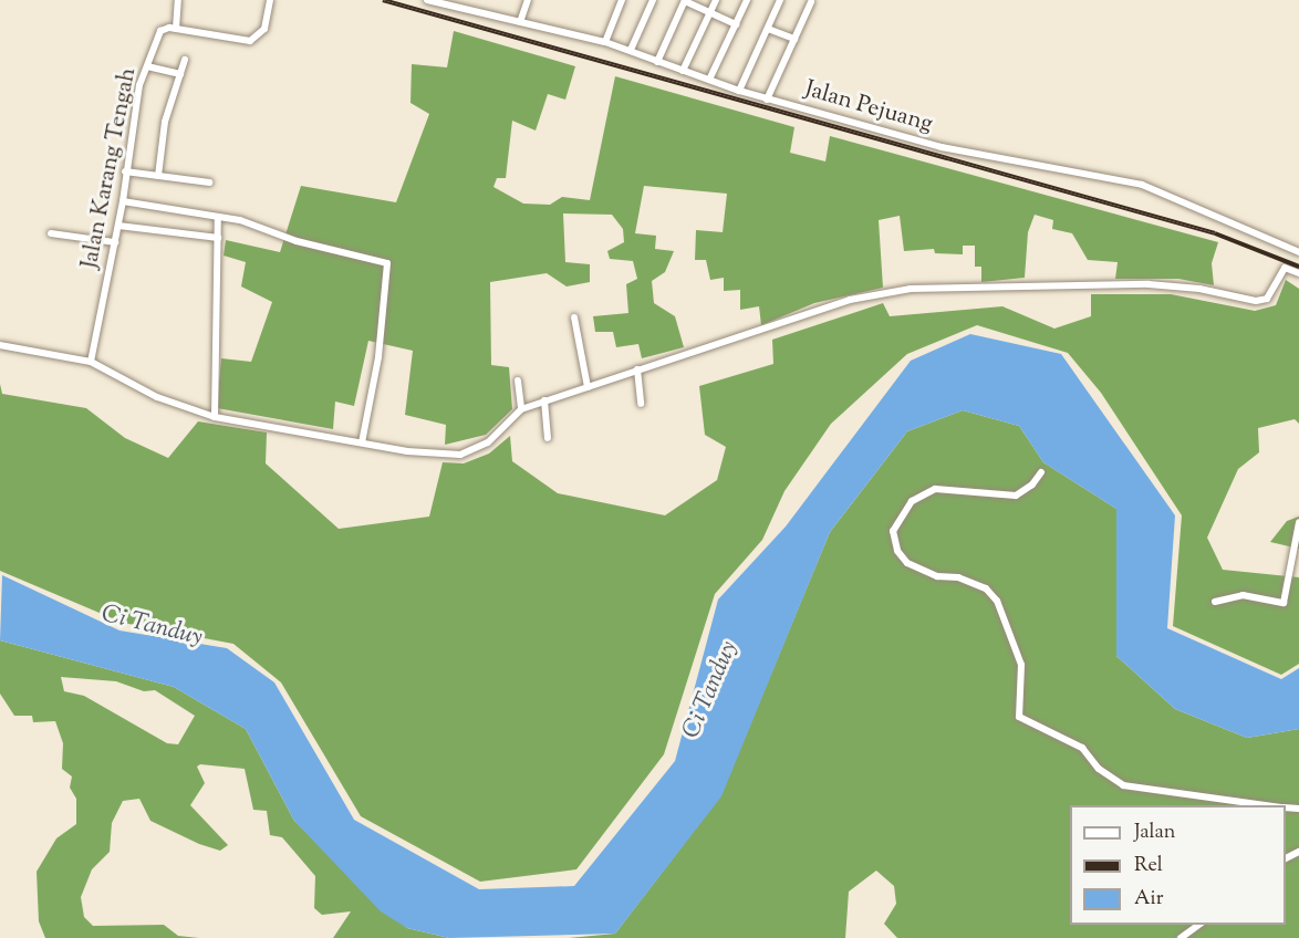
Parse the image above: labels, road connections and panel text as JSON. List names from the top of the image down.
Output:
{
  "streets": {
    "street": ["Jalan Pejuang", "Jalan Karang Tengah"]
  },
  "water": ["Ci Tanduy"],
  "legend": ["Jalan", "Rel", "Air"]
}
